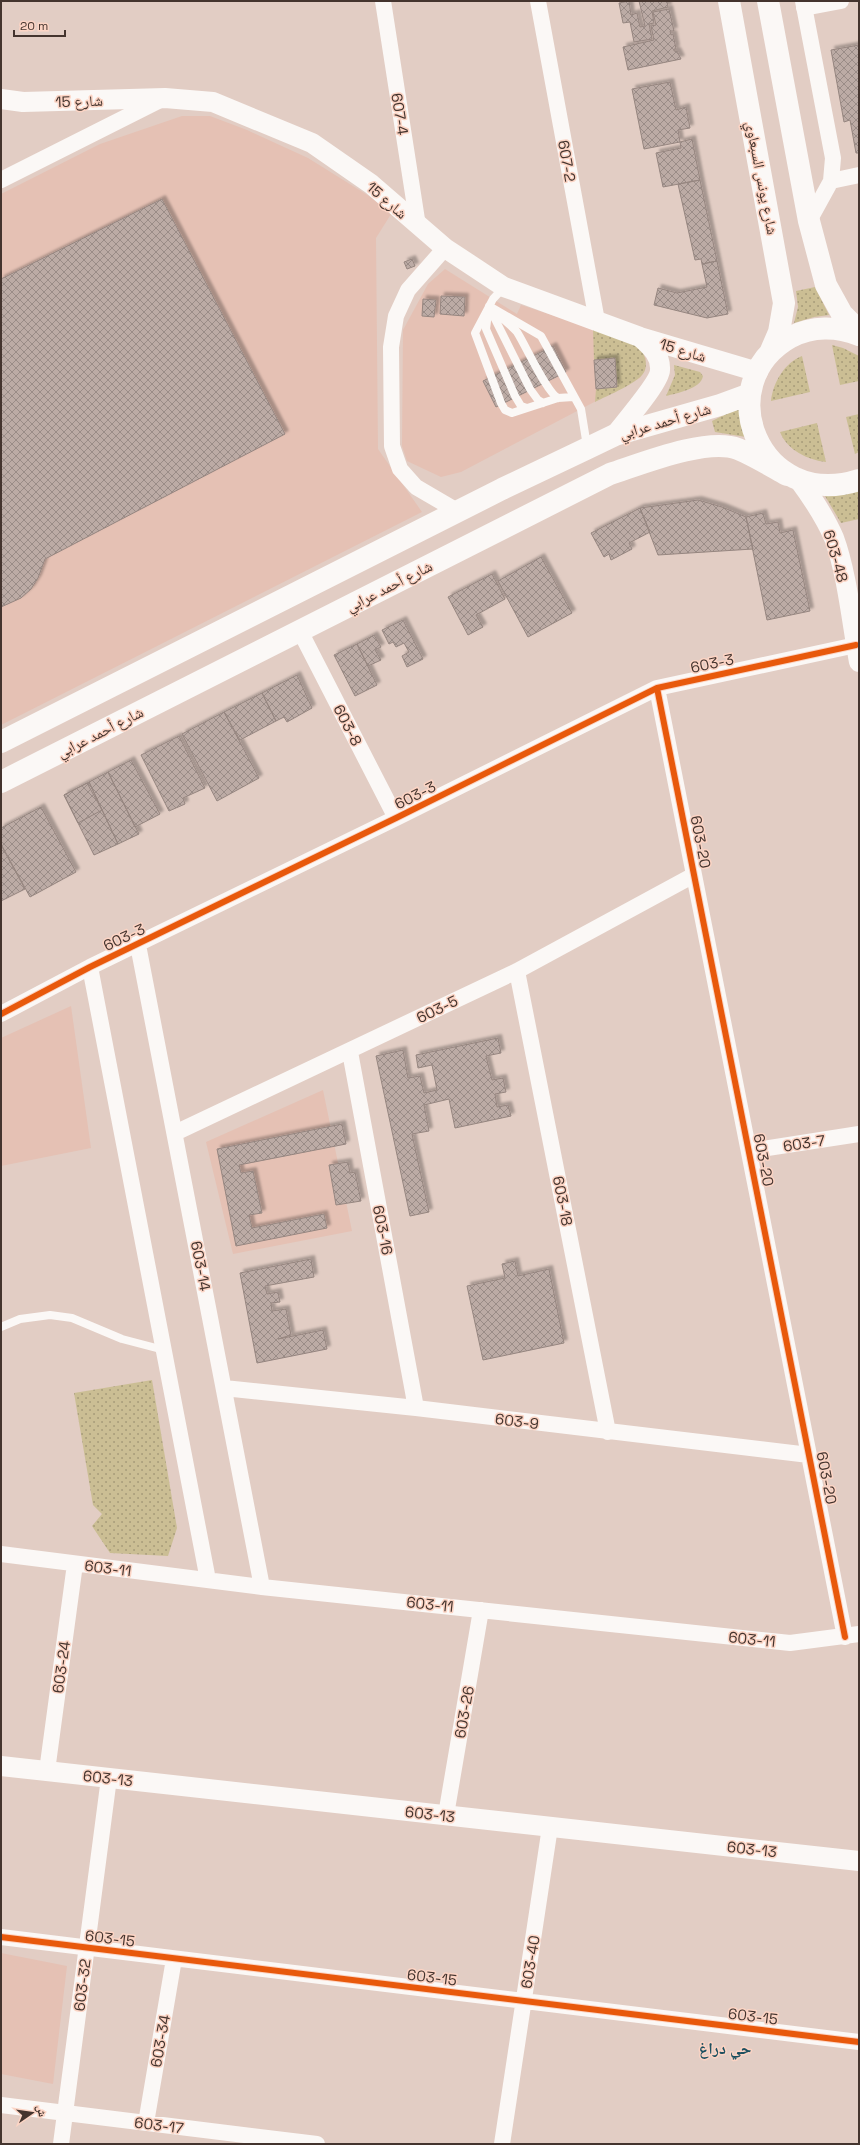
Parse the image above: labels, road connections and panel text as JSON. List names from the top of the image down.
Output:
{
  "streets": {
    "main road": ["شارع يونس السبعاوي", "شارع أحمد عرابي"],
    "street": [
      "شارع 15",
      "607-4",
      "607-2",
      "603-48",
      "603-3",
      "603-8",
      "603-20",
      "603-5",
      "603-7",
      "603-18",
      "603-16",
      "603-14",
      "603-9",
      "603-11",
      "603-24",
      "603-26",
      "603-13",
      "603-15",
      "603-40",
      "603-32",
      "603-34",
      "603-17"
    ]
  },
  "crossings": [
    ["شارع 15", "607-4"],
    ["شارع 15", "607-2"],
    ["شارع أحمد عرابي", "603-48"],
    ["شارع أحمد عرابي", "603-8"],
    ["603-48", "603-3"],
    ["603-3", "603-8"],
    ["603-3", "603-20"],
    ["603-3", "603-14"],
    ["603-20", "603-5"],
    ["603-20", "603-7"],
    ["603-20", "603-9"],
    ["603-20", "603-11"],
    ["603-5", "603-18"],
    ["603-5", "603-16"],
    ["603-5", "603-14"],
    ["603-18", "603-9"],
    ["603-16", "603-9"],
    ["603-14", "603-9"],
    ["603-14", "603-11"],
    ["603-11", "603-24"],
    ["603-11", "603-26"],
    ["603-24", "603-13"],
    ["603-26", "603-13"],
    ["603-13", "603-40"],
    ["603-13", "603-32"],
    ["603-15", "603-40"],
    ["603-15", "603-32"],
    ["603-15", "603-34"],
    ["603-32", "603-17"],
    ["603-34", "603-17"]
  ],
  "districts": ["حي دراغ"],
  "scale_bar": "20 m",
  "north": "right"
}
